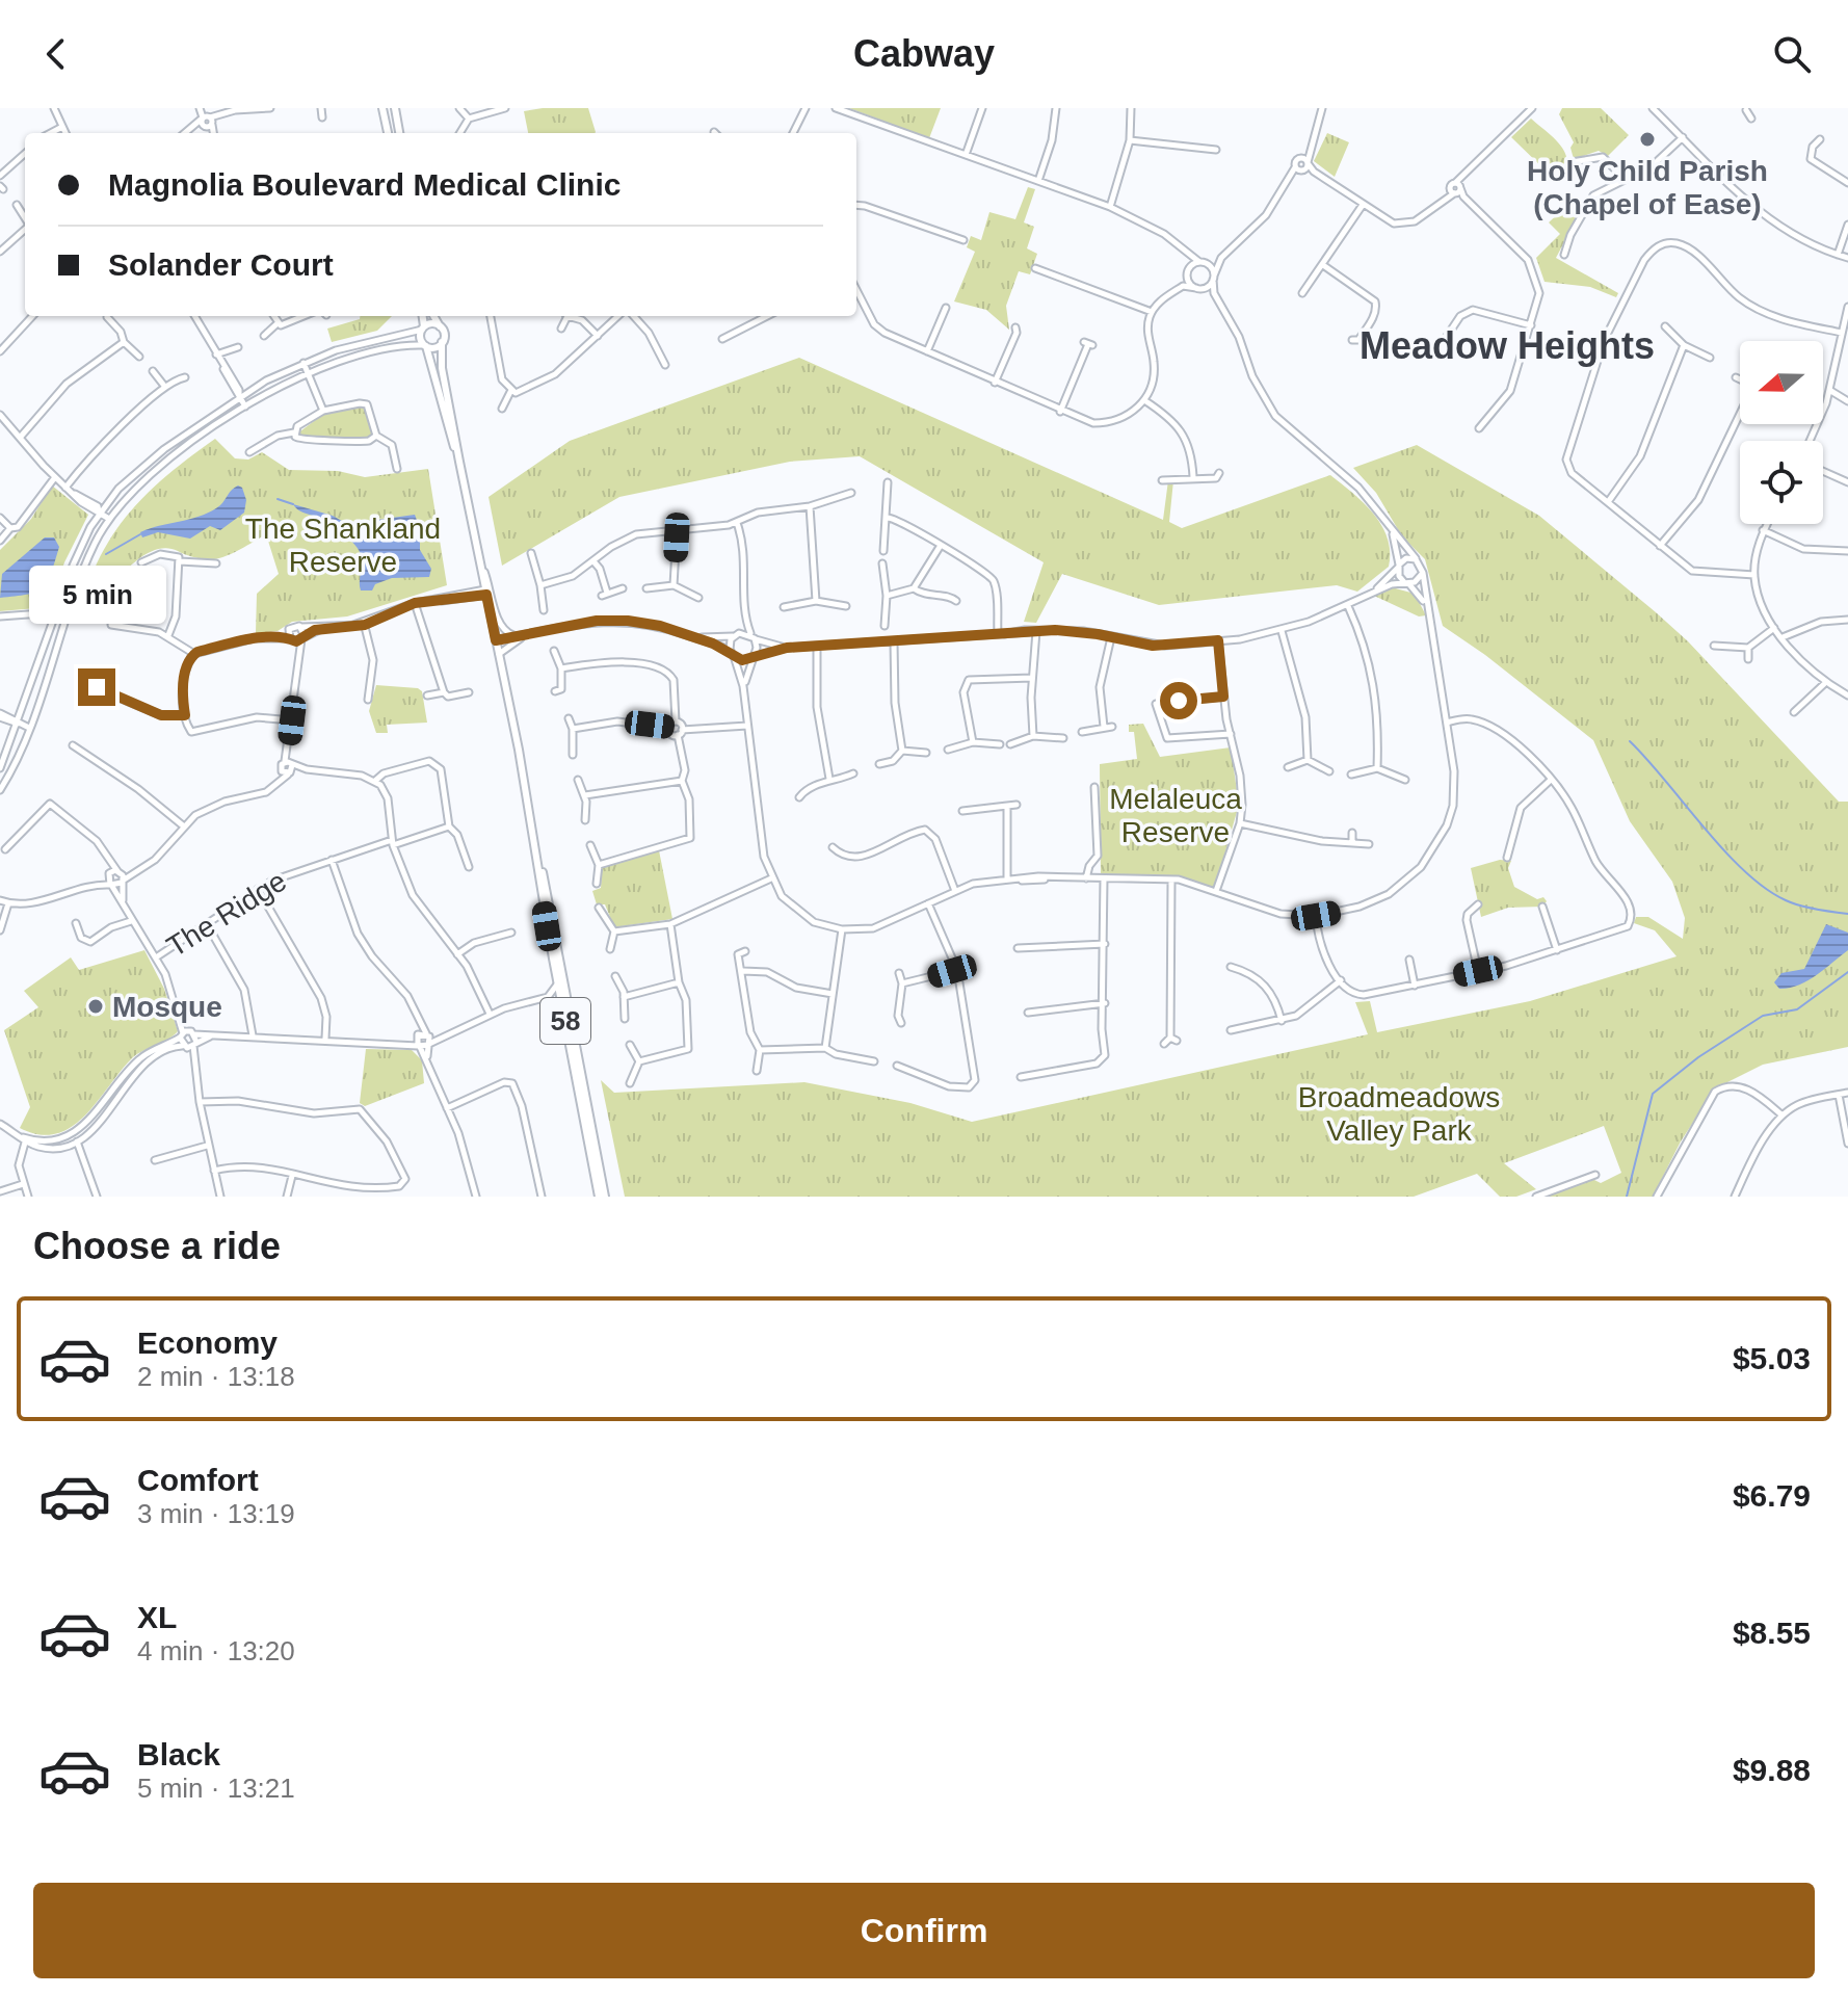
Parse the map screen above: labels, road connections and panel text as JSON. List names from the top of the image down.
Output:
{
  "streets": {
    "main road": ["58"],
    "street": ["The Ridge"]
  },
  "districts": ["Meadow Heights"],
  "parks": ["The Shankland Reserve", "Melaleuca Reserve", "Broadmeadows Valley Park"],
  "places": ["Holy Child Parish (Chapel of Ease)", "Mosque"],
  "north": "left",
  "page": {
    "header": "Cabway",
    "banner": ["Magnolia Boulevard Medical Clinic", "Solander Court"],
    "bubble": "5 min",
    "heading": "Choose a ride",
    "list": [
      {
        "name": "Economy",
        "note": "2 min · 13:18",
        "value": "$5.03"
      },
      {
        "name": "Comfort",
        "note": "3 min · 13:19",
        "value": "$6.79"
      },
      {
        "name": "XL",
        "note": "4 min · 13:20",
        "value": "$8.55"
      },
      {
        "name": "Black",
        "note": "5 min · 13:21",
        "value": "$9.88"
      }
    ],
    "buttons": "Confirm"
  }
}
